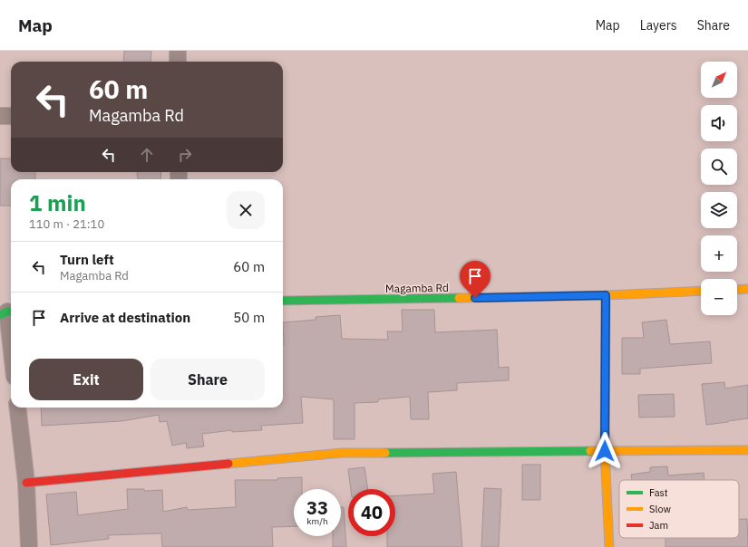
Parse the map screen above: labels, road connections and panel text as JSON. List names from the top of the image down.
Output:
{
  "streets": {
    "street": ["Magamba Rd"]
  },
  "legend": ["Fast", "Slow", "Jam"],
  "north": "top right",
  "page": {
    "header": "Map",
    "nav": ["Map", "Layers", "Share"],
    "map_buttons": ["+", "−"],
    "turn": ["60 m", "Magamba Rd"],
    "heading": ["1 min", "110 m · 21:10"],
    "list": [
      {
        "name": "Turn left",
        "note": "Magamba Rd",
        "value": "60 m"
      },
      {
        "name": "Arrive at destination",
        "value": "50 m"
      }
    ],
    "buttons": ["Exit", "Share"],
    "speed": "33 km/h",
    "limit": "40"
  }
}
